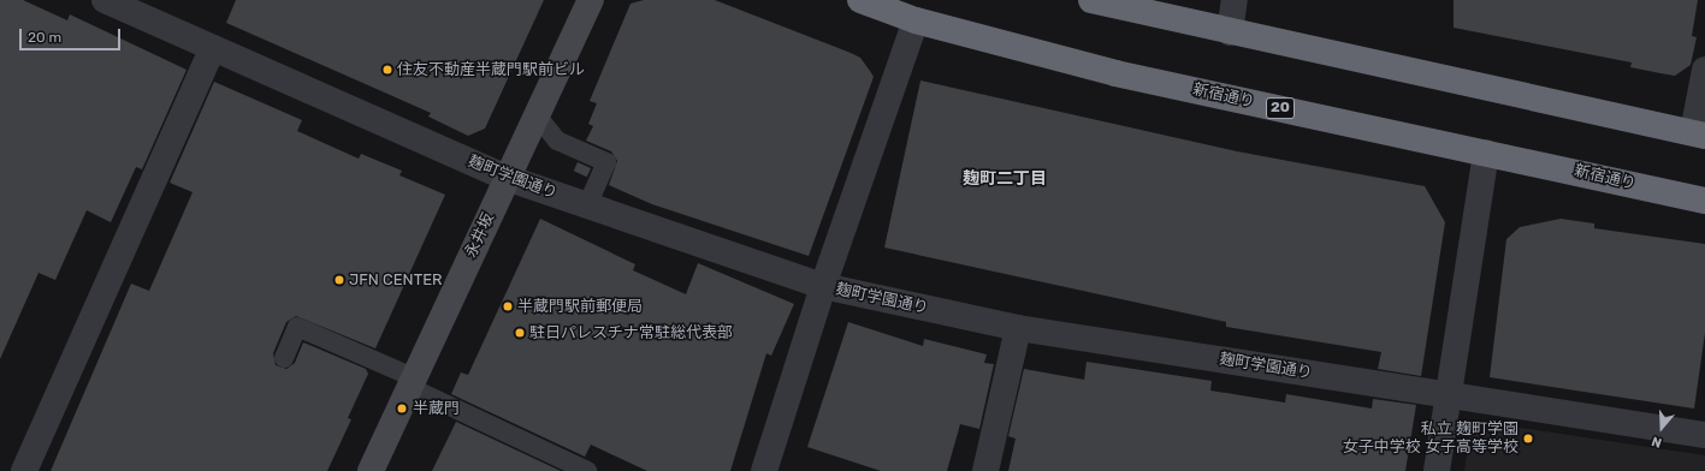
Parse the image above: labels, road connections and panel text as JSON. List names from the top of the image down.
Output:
{
  "streets": {
    "highway": ["新宿通り", "20"],
    "street": ["麹町学園通り", "永井坂"]
  },
  "crossings": [
    ["麹町学園通り", "永井坂"]
  ],
  "districts": ["麹町二丁目"],
  "places": [
    "住友不動産半蔵門駅前ビル",
    "JFN CENTER",
    "半蔵門駅前郵便局",
    "駐日パレスチナ常駐総代表部",
    "半蔵門",
    "私立 麹町学園 女子中学校 女子高等学校"
  ],
  "scale_bar": "20 m",
  "north": "bottom"
}
